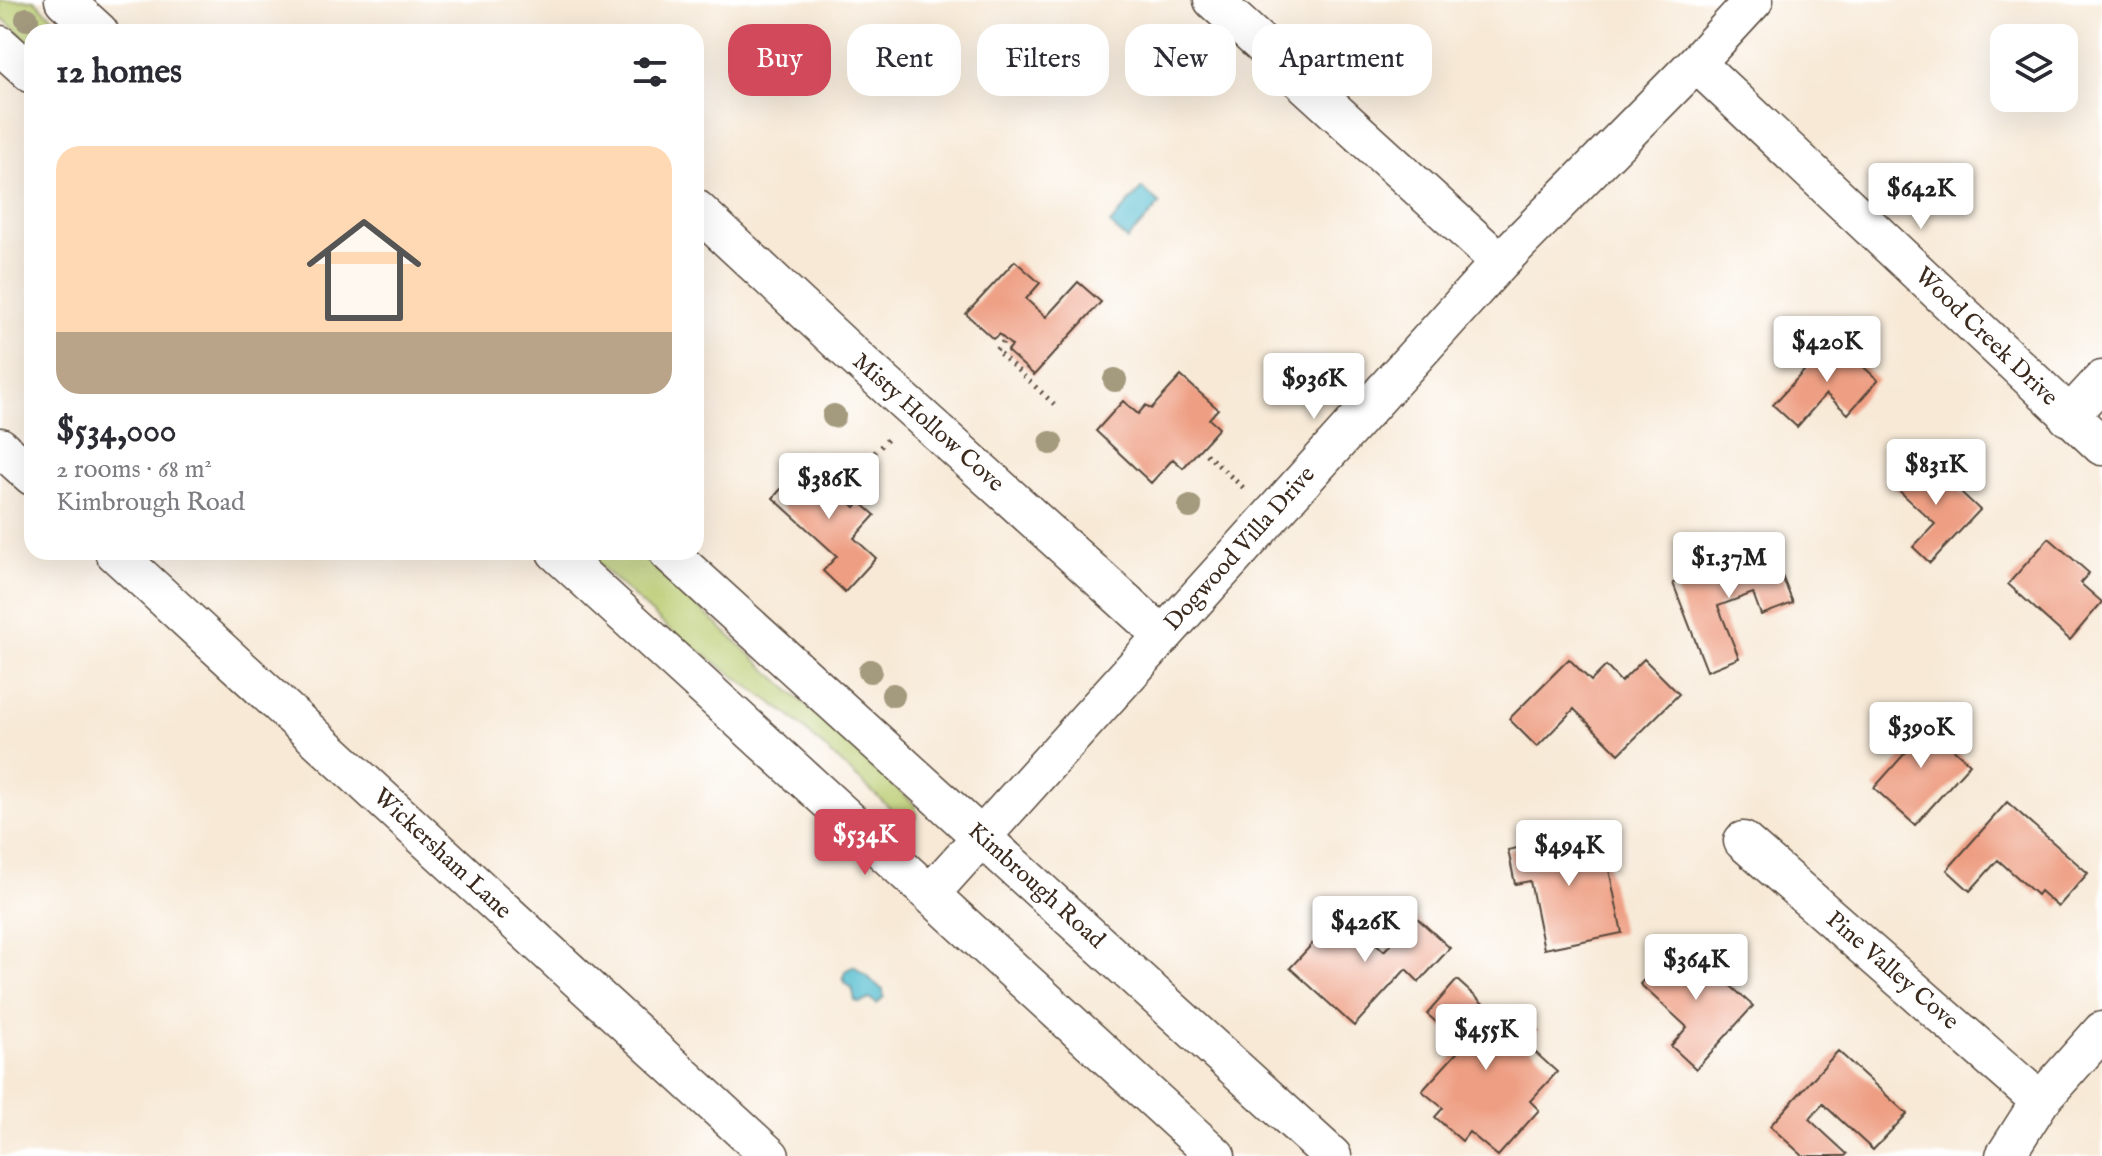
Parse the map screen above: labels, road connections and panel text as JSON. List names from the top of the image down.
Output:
{
  "streets": {
    "street": [
      "Wood Creek Drive",
      "Misty Hollow Cove",
      "Dogwood Villa Drive",
      "Wickersham Lane",
      "Kimbrough Road",
      "Pine Valley Cove"
    ]
  },
  "crossings": [
    ["Wood Creek Drive", "Dogwood Villa Drive"],
    ["Misty Hollow Cove", "Dogwood Villa Drive"],
    ["Dogwood Villa Drive", "Kimbrough Road"]
  ],
  "page": {
    "chip": [
      "Buy",
      "Rent",
      "Filters",
      "New",
      "Apartment"
    ],
    "heading": "12 homes",
    "list": [
      {
        "name": "$534,000",
        "note": "2 rooms · 68 m² · Kimbrough Road"
      }
    ],
    "price": [
      "$642K",
      "$420K",
      "$936K",
      "$831K",
      "$386K",
      "$1.37M",
      "$390K",
      "$534K",
      "$494K",
      "$426K",
      "$364K",
      "$455K"
    ]
  }
}
